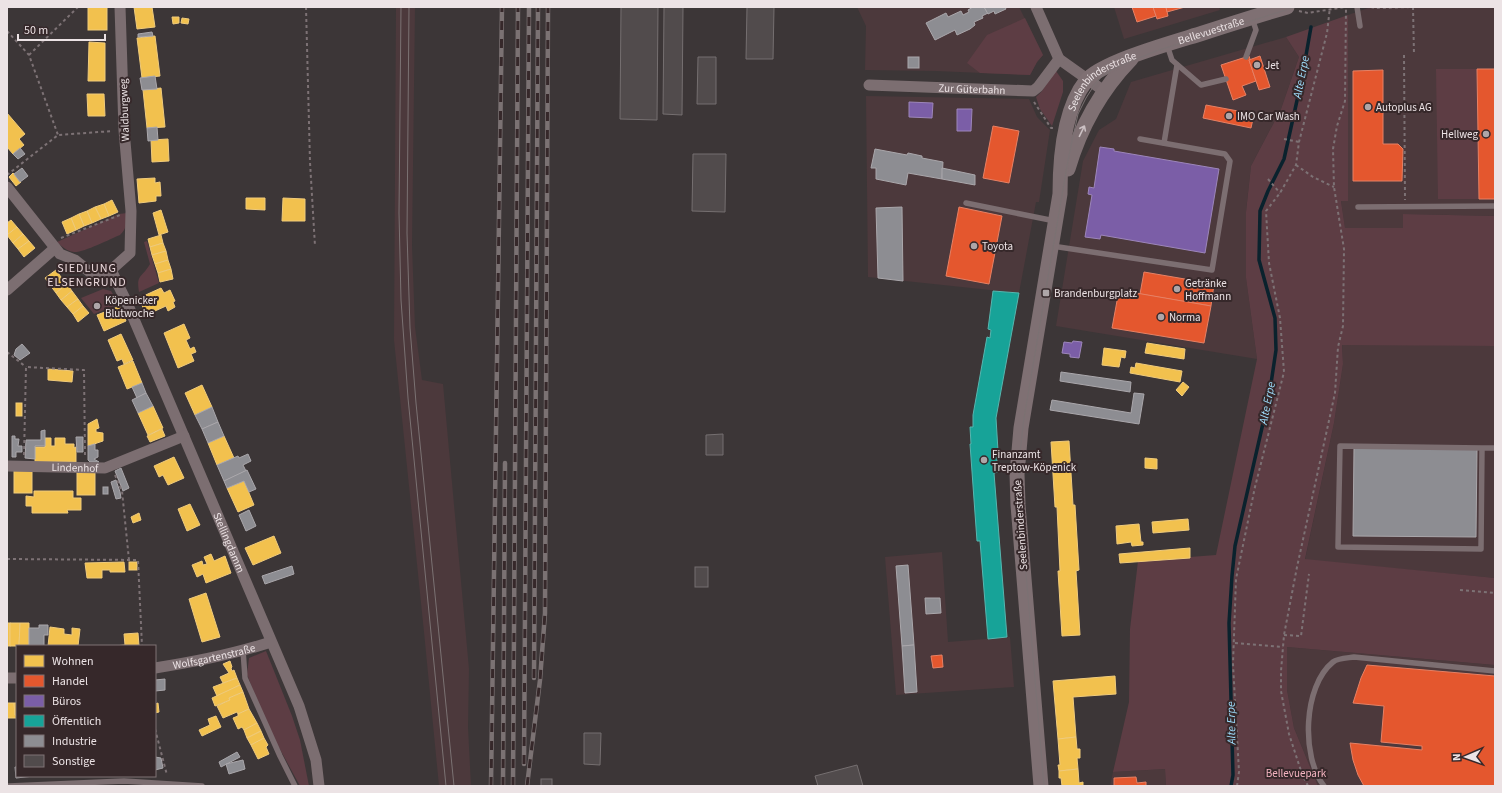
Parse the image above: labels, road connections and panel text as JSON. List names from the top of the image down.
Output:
{
  "streets": {
    "street": [
      "Bellevuestraße",
      "Zur Güterbahn",
      "Seelenbinderstraße",
      "Waldburgweg",
      "Lindenhof",
      "Stellingdamm",
      "Wolfsgartenstraße"
    ]
  },
  "crossings": [
    ["Bellevuestraße", "Seelenbinderstraße"],
    ["Waldburgweg", "Stellingdamm"],
    ["Lindenhof", "Stellingdamm"],
    ["Stellingdamm", "Wolfsgartenstraße"]
  ],
  "districts": ["SIEDLUNG ELSENGRUND"],
  "water": ["Alte Erpe"],
  "parks": ["Bellevuepark"],
  "places": {
    "other": [
      "Jet",
      "Autoplus AG",
      "IMO Car Wash",
      "Hellweg",
      "Toyota",
      "Getränke Hoffmann",
      "Köpenicker Blutwoche",
      "Norma",
      "Finanzamt Treptow-Köpenick"
    ],
    "transit": ["Brandenburgplatz"]
  },
  "legend": [
    "Wohnen",
    "Handel",
    "Büros",
    "Öffentlich",
    "Industrie",
    "Sonstige"
  ],
  "scale_bar": "50 m",
  "north": "left"
}
